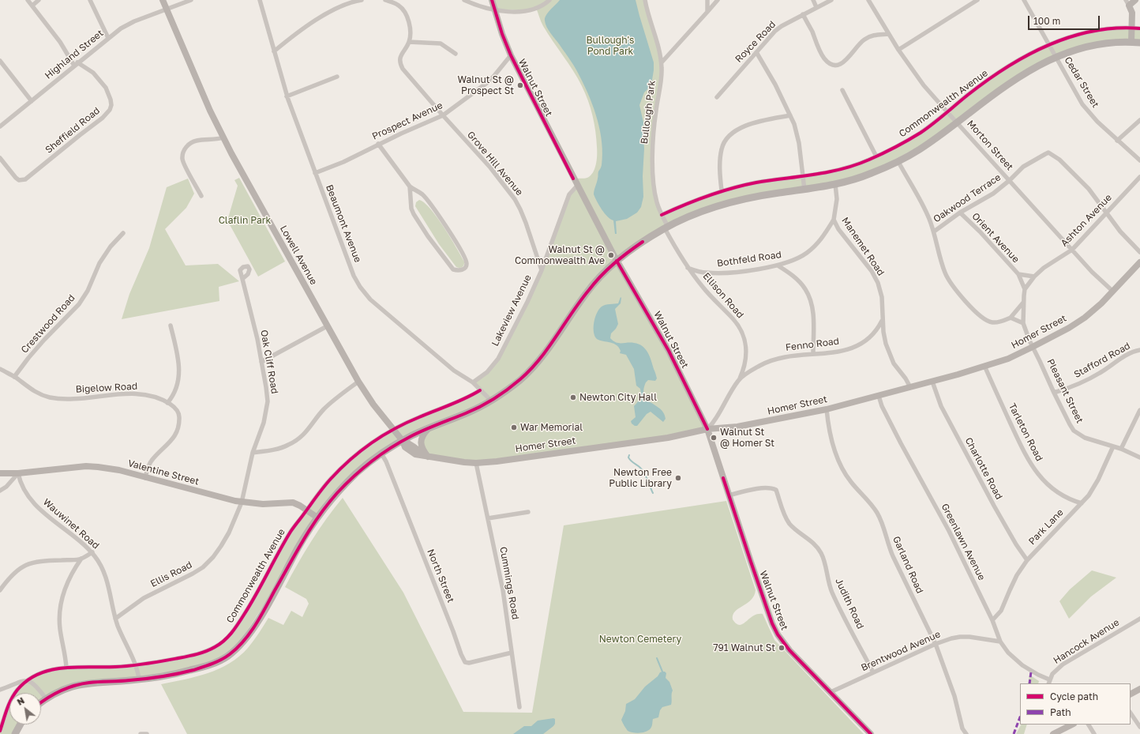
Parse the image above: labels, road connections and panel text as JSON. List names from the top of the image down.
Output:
{
  "streets": {
    "street": [
      "Royce Road",
      "Highland Street",
      "Cedar Street",
      "Walnut Street",
      "Commonwealth Avenue",
      "Bullough Park",
      "Prospect Avenue",
      "Sheffield Road",
      "Morton Street",
      "Grove Hill Avenue",
      "Oakwood Terrace",
      "Ashton Avenue",
      "Beaumont Avenue",
      "Orient Avenue",
      "Manemet Road",
      "Lowell Avenue",
      "Bothfeld Road",
      "Ellison Road",
      "Lakeview Avenue",
      "Crestwood Road",
      "Homer Street",
      "Fenno Road",
      "Stafford Road",
      "Oak Cliff Road",
      "Bigelow Road",
      "Pleasant Street",
      "Tarleton Road",
      "Charlotte Road",
      "Valentine Street",
      "Wauwinet Road",
      "Park Lane",
      "Greenlawn Avenue",
      "Garland Road",
      "Ellis Road",
      "North Street",
      "Cummings Road",
      "Judith Road",
      "Hancock Avenue",
      "Brentwood Avenue"
    ]
  },
  "crossings": [
    ["Highland Street", "Sheffield Road"],
    ["Highland Street", "Lowell Avenue"],
    ["Cedar Street", "Commonwealth Avenue"],
    ["Walnut Street", "Prospect Avenue"],
    ["Walnut Street", "Lakeview Avenue"],
    ["Walnut Street", "Homer Street"],
    ["Walnut Street", "Fenno Road"],
    ["Walnut Street", "Judith Road"],
    ["Walnut Street", "Brentwood Avenue"],
    ["Commonwealth Avenue", "Bullough Park"],
    ["Commonwealth Avenue", "Morton Street"],
    ["Commonwealth Avenue", "Beaumont Avenue"],
    ["Commonwealth Avenue", "Lowell Avenue"],
    ["Commonwealth Avenue", "Valentine Street"],
    ["Commonwealth Avenue", "Wauwinet Road"],
    ["Bullough Park", "Ellison Road"],
    ["Prospect Avenue", "Grove Hill Avenue"],
    ["Prospect Avenue", "Beaumont Avenue"],
    ["Morton Street", "Oakwood Terrace"],
    ["Morton Street", "Ashton Avenue"],
    ["Morton Street", "Homer Street"],
    ["Grove Hill Avenue", "Lakeview Avenue"],
    ["Oakwood Terrace", "Ashton Avenue"],
    ["Oakwood Terrace", "Orient Avenue"],
    ["Ashton Avenue", "Orient Avenue"],
    ["Beaumont Avenue", "Lakeview Avenue"],
    ["Manemet Road", "Bothfeld Road"],
    ["Manemet Road", "Homer Street"],
    ["Manemet Road", "Fenno Road"],
    ["Bothfeld Road", "Ellison Road"],
    ["Ellison Road", "Fenno Road"],
    ["Crestwood Road", "Bigelow Road"],
    ["Homer Street", "Fenno Road"],
    ["Homer Street", "Pleasant Street"],
    ["Homer Street", "Tarleton Road"],
    ["Homer Street", "Charlotte Road"],
    ["Homer Street", "Greenlawn Avenue"],
    ["Homer Street", "Garland Road"],
    ["Homer Street", "Cummings Road"],
    ["Stafford Road", "Pleasant Street"],
    ["Oak Cliff Road", "Valentine Street"],
    ["Oak Cliff Road", "Ellis Road"],
    ["Bigelow Road", "Valentine Street"],
    ["Pleasant Street", "Park Lane"],
    ["Tarleton Road", "Park Lane"],
    ["Charlotte Road", "Park Lane"],
    ["Valentine Street", "Wauwinet Road"],
    ["Valentine Street", "Ellis Road"],
    ["Wauwinet Road", "Ellis Road"],
    ["Park Lane", "Greenlawn Avenue"],
    ["Greenlawn Avenue", "Hancock Avenue"],
    ["Greenlawn Avenue", "Brentwood Avenue"],
    ["Garland Road", "Brentwood Avenue"],
    ["North Street", "Cummings Road"],
    ["Judith Road", "Brentwood Avenue"]
  ],
  "parks": ["Bullough's Pond Park", "Claflin Park", "Newton Cemetery"],
  "places": [
    "Walnut St @ Prospect St",
    "Walnut St @ Commonwealth Ave",
    "Newton City Hall",
    "War Memorial",
    "Walnut St @ Homer St",
    "Newton Free Public Library",
    "791 Walnut St"
  ],
  "legend": ["Cycle path", "Path"],
  "scale_bar": "100 m",
  "north": "top left"
}
